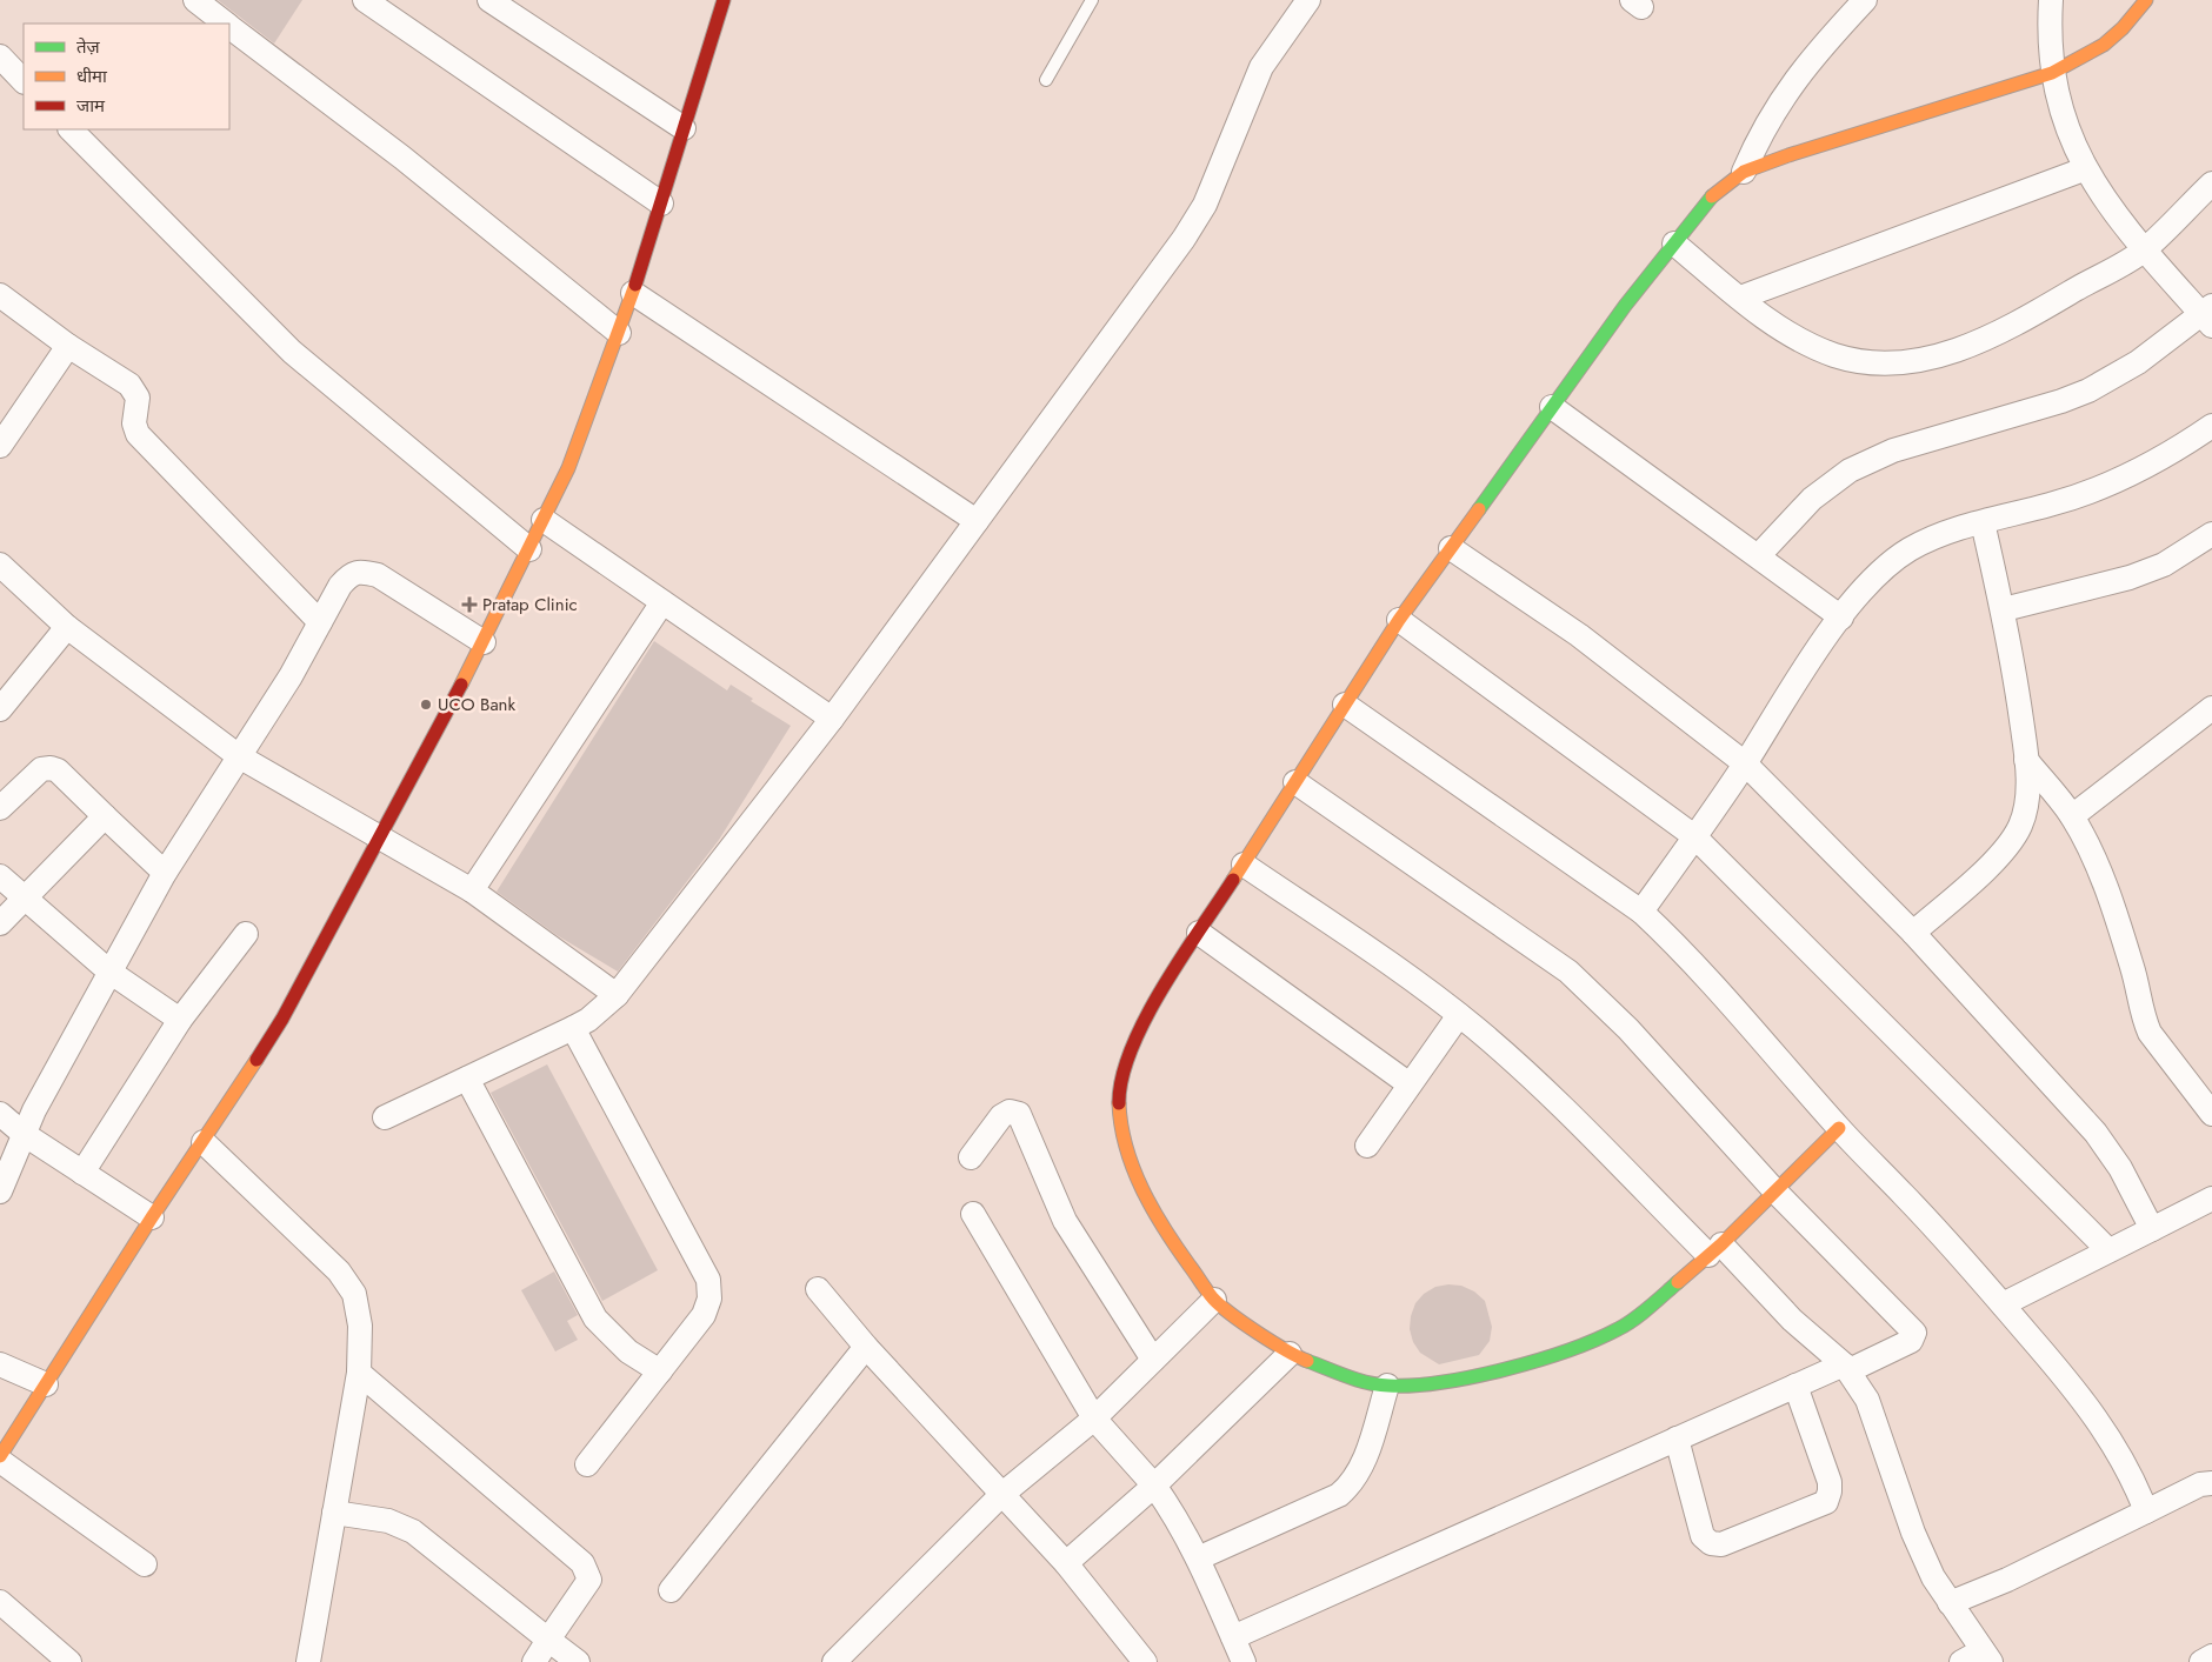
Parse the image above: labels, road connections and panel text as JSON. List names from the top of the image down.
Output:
{
  "places": {
    "health": ["Pratap Clinic"],
    "other": ["UCO Bank"]
  },
  "legend": ["तेज़", "धीमा", "जाम"]
}
